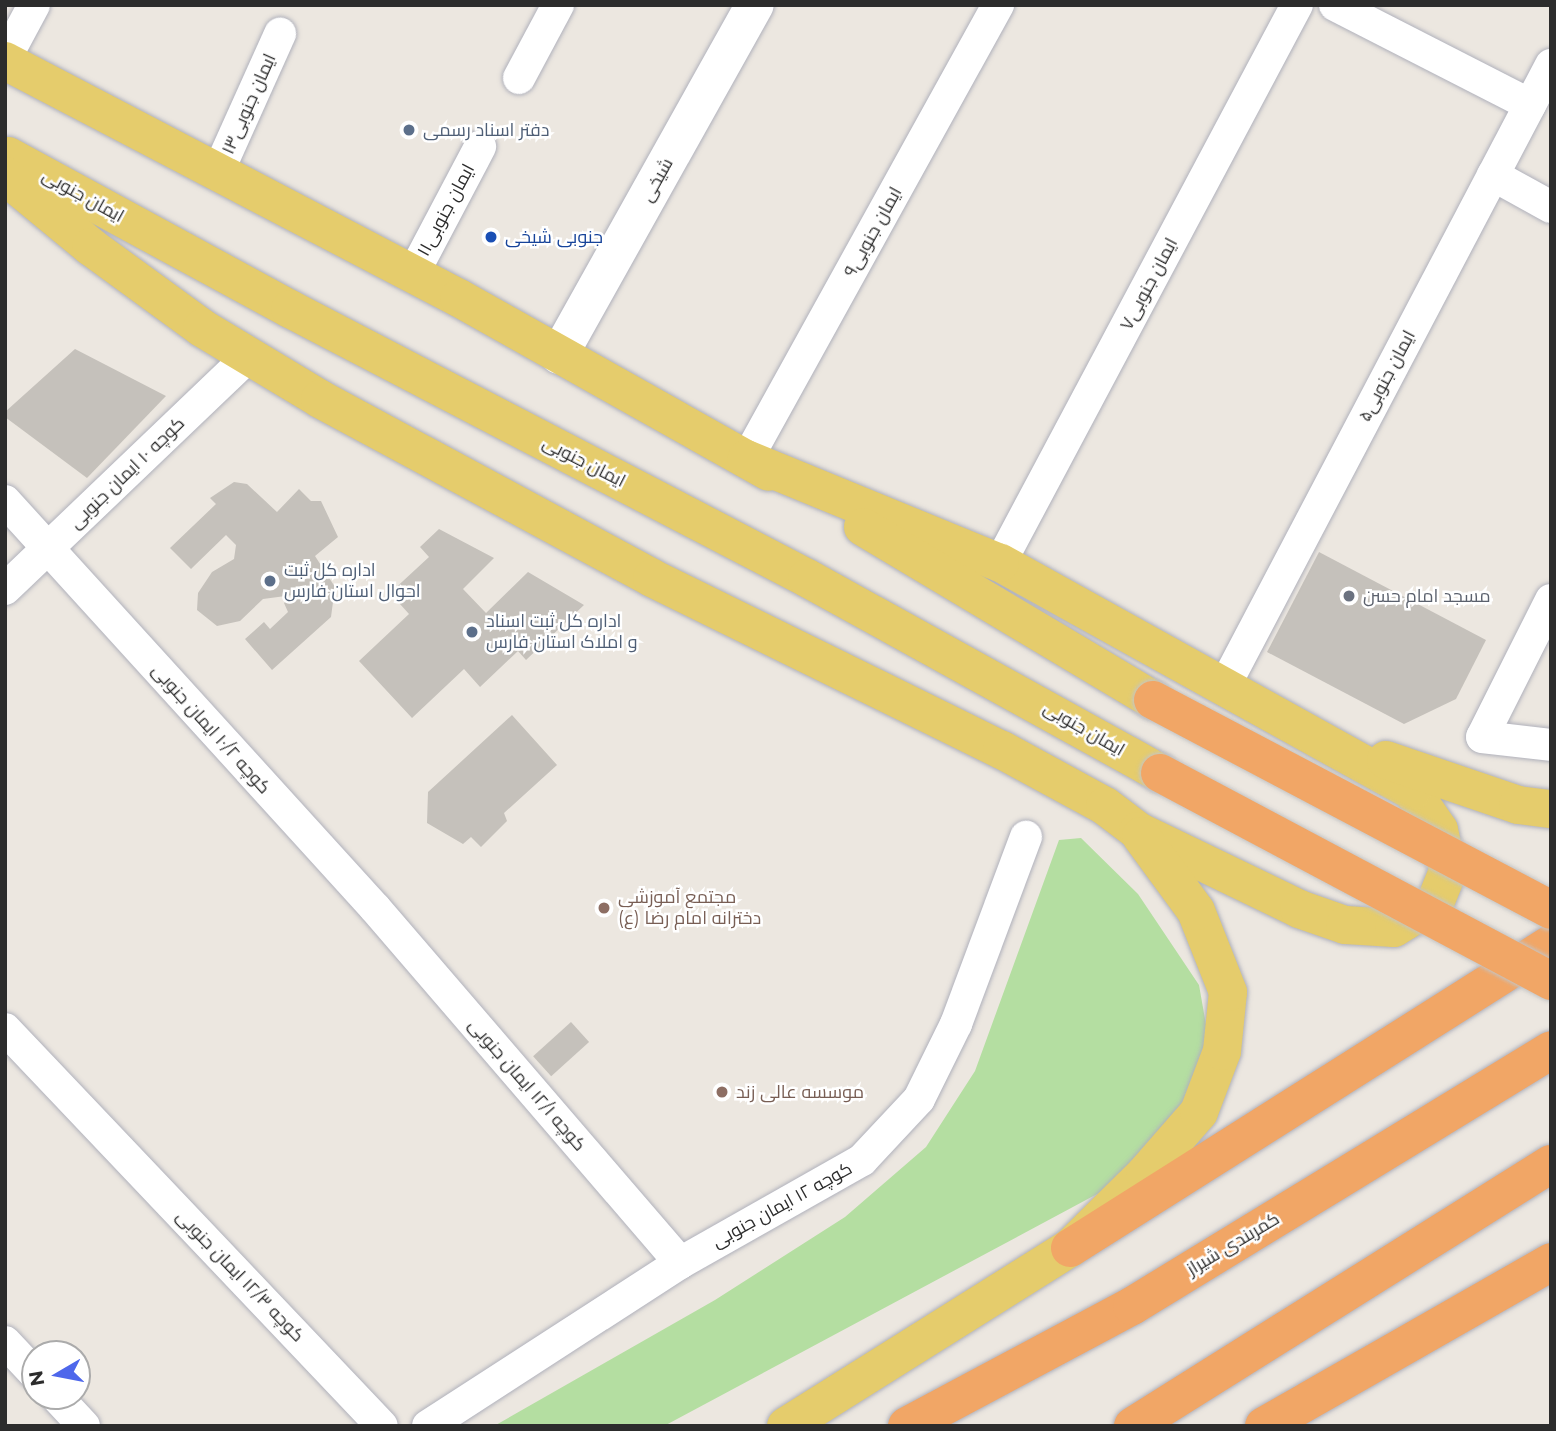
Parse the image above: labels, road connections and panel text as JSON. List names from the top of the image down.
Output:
{
  "streets": {
    "highway": ["کمربندی شیراز"],
    "main road": ["ایمان جنوبی"],
    "street": [
      "ایمان جنوبی۱۳",
      "شیخی",
      "ایمان جنوبی۱۱",
      "ایمان جنوبی۹",
      "ایمان جنوبی۷",
      "ایمان جنوبی۵",
      "کوچه ۱۰ ایمان جنوبی",
      "کوچه ۱۰/۲ ایمان جنوبی",
      "کوچه ۱۲/۱ ایمان جنوبی",
      "کوچه ۱۲ ایمان جنوبی",
      "کوچه ۱۲/۳ ایمان جنوبی"
    ]
  },
  "crossings": [
    ["کوچه ۱۰ ایمان جنوبی", "کوچه ۱۰/۲ ایمان جنوبی"],
    ["کوچه ۱۰/۲ ایمان جنوبی", "کوچه ۱۲/۱ ایمان جنوبی"],
    ["کوچه ۱۲/۱ ایمان جنوبی", "کوچه ۱۲ ایمان جنوبی"]
  ],
  "places": [
    "دفتر اسناد رسمی",
    "جنوبی شیخی",
    "اداره کل ثبت احوال استان فارس",
    "مسجد امام حسن",
    "اداره کل ثبت اسناد و املاک استان فارس",
    "مجتمع آموزشی دخترانه امام رضا (ع)",
    "موسسه عالی زند"
  ],
  "north": "left"
}
